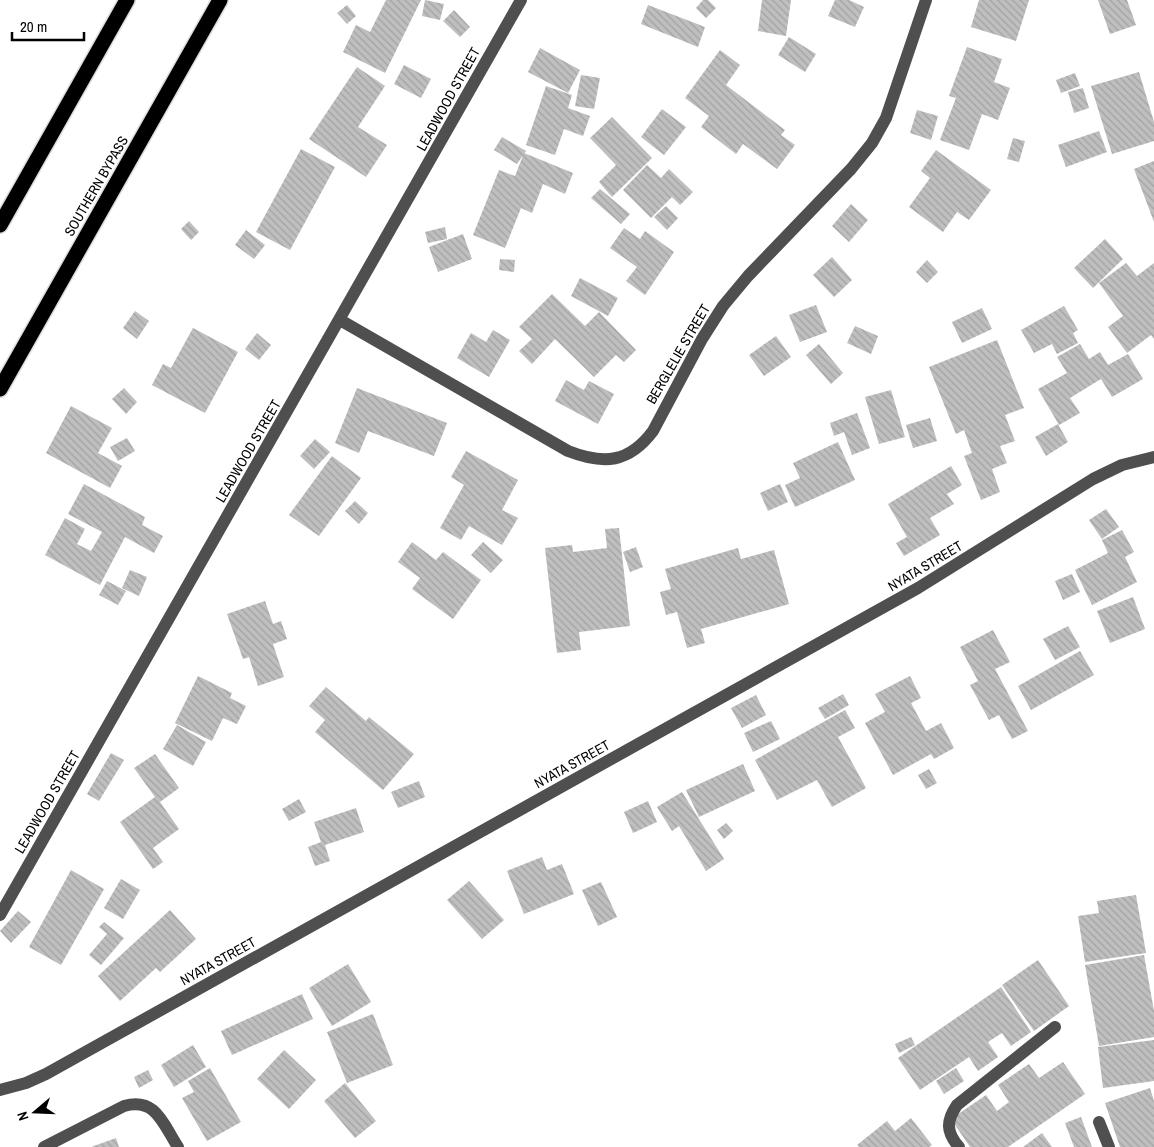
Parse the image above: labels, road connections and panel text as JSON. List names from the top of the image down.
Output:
{
  "streets": {
    "highway": ["SOUTHERN BYPASS"],
    "street": ["LEADWOOD STREET", "BERGLELIE STREET", "NYATA STREET"]
  },
  "crossings": [
    ["LEADWOOD STREET", "BERGLELIE STREET"]
  ],
  "scale_bar": "20 m",
  "north": "left"
}
